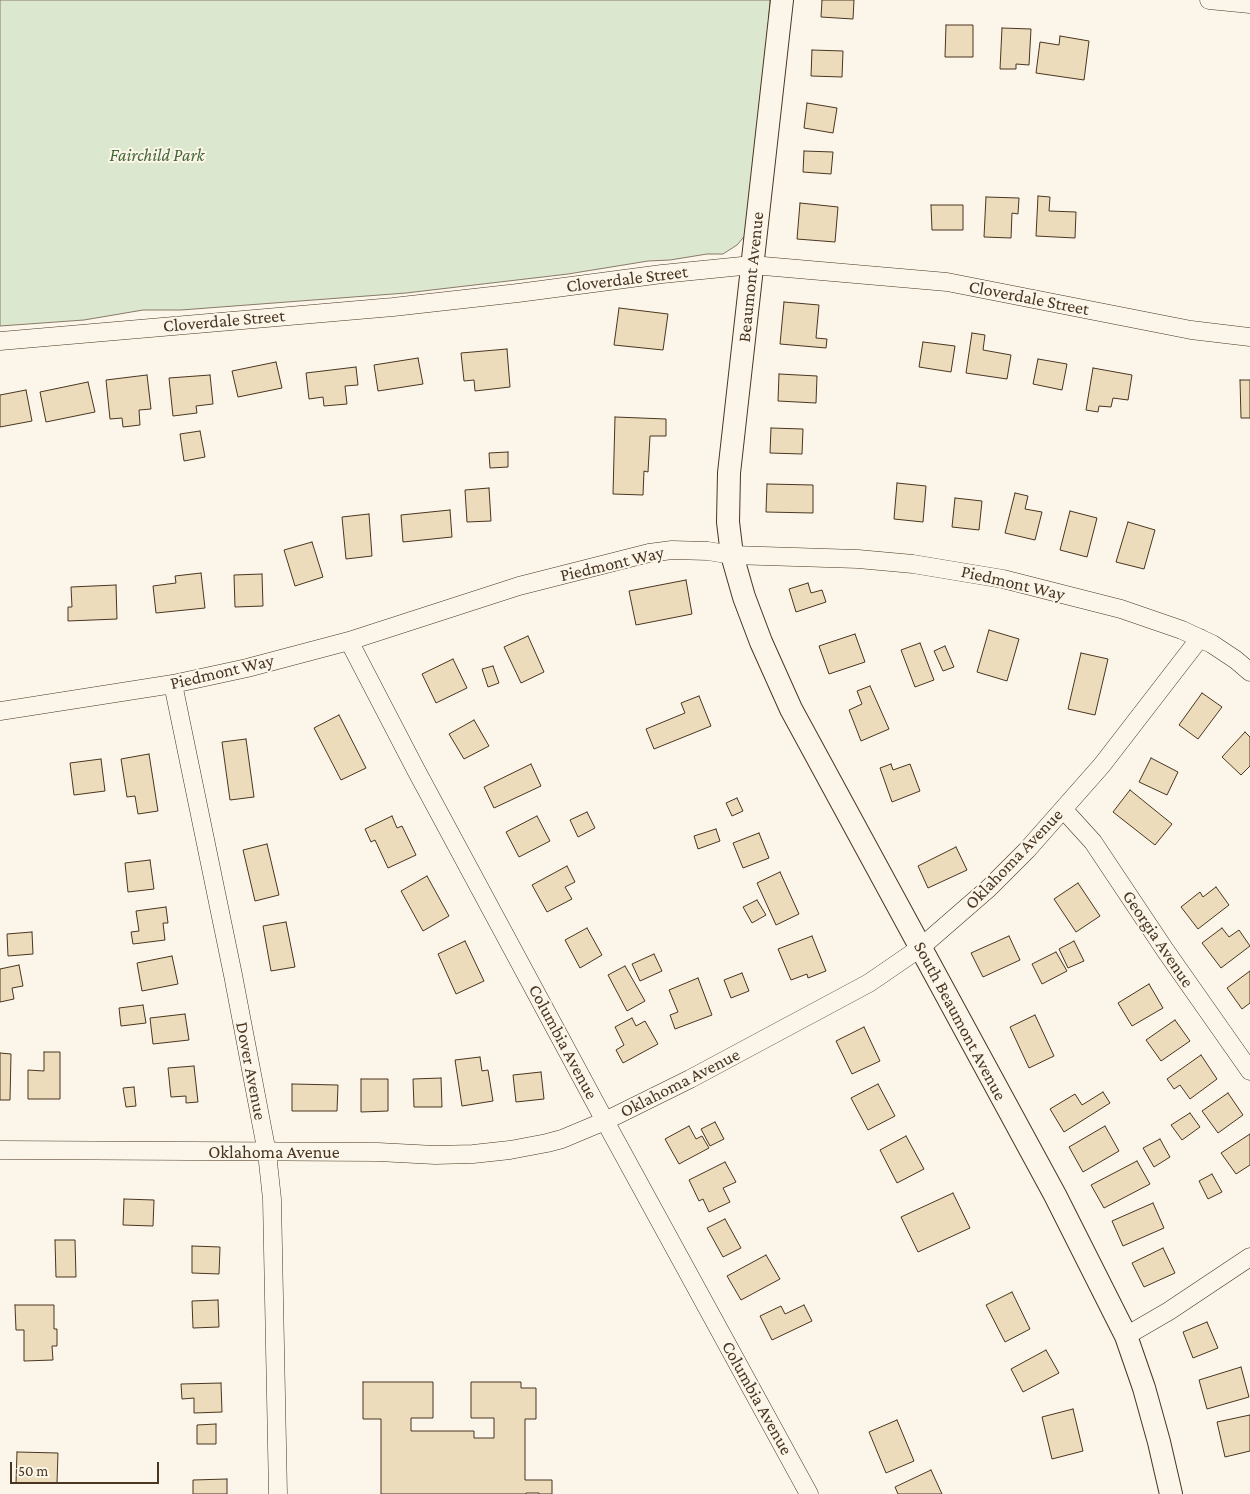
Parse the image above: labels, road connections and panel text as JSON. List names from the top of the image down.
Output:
{
  "streets": {
    "street": [
      "Beaumont Avenue",
      "Cloverdale Street",
      "Piedmont Way",
      "Oklahoma Avenue",
      "Georgia Avenue",
      "South Beaumont Avenue",
      "Columbia Avenue",
      "Dover Avenue"
    ]
  },
  "crossings": [
    ["Beaumont Avenue", "Cloverdale Street"],
    ["Beaumont Avenue", "Piedmont Way"],
    ["Beaumont Avenue", "South Beaumont Avenue"],
    ["Piedmont Way", "Oklahoma Avenue"],
    ["Piedmont Way", "South Beaumont Avenue"],
    ["Piedmont Way", "Columbia Avenue"],
    ["Piedmont Way", "Dover Avenue"],
    ["Oklahoma Avenue", "Georgia Avenue"],
    ["Oklahoma Avenue", "South Beaumont Avenue"],
    ["Oklahoma Avenue", "Columbia Avenue"],
    ["Oklahoma Avenue", "Dover Avenue"]
  ],
  "parks": ["Fairchild Park"],
  "scale_bar": "50 m"
}
